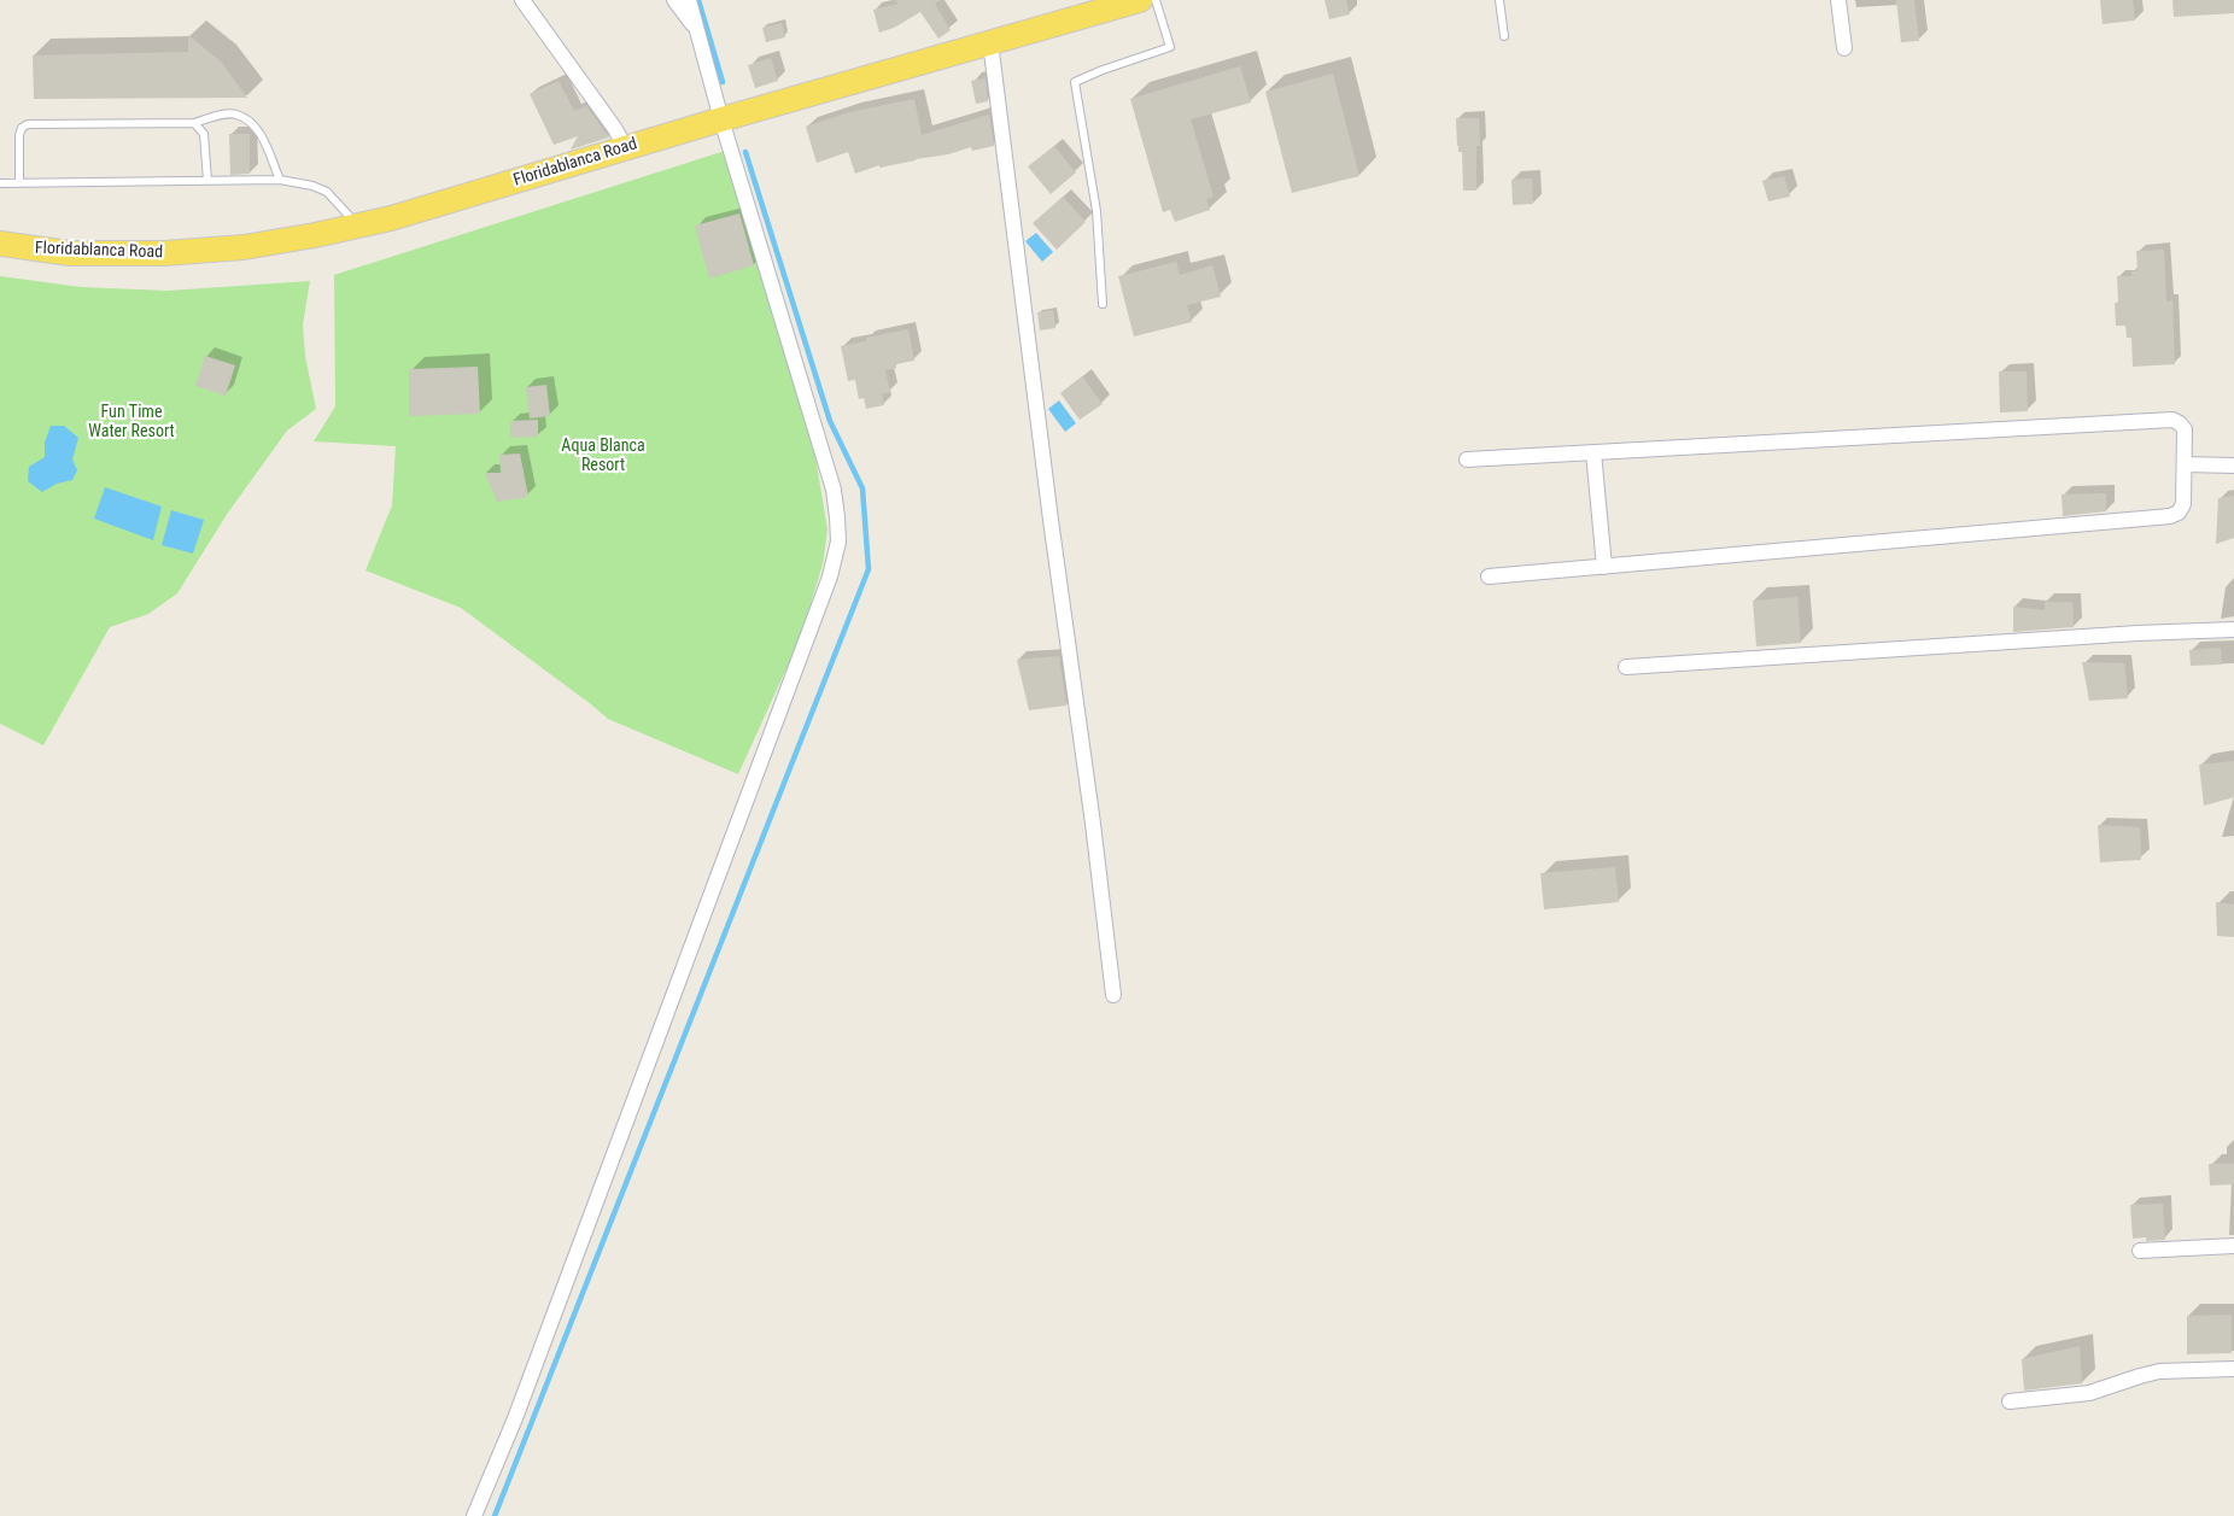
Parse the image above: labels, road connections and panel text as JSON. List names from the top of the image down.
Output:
{
  "streets": {
    "main road": ["Floridablanca Road"]
  },
  "parks": ["Fun Time Water Resort", "Aqua Blanca Resort"]
}
